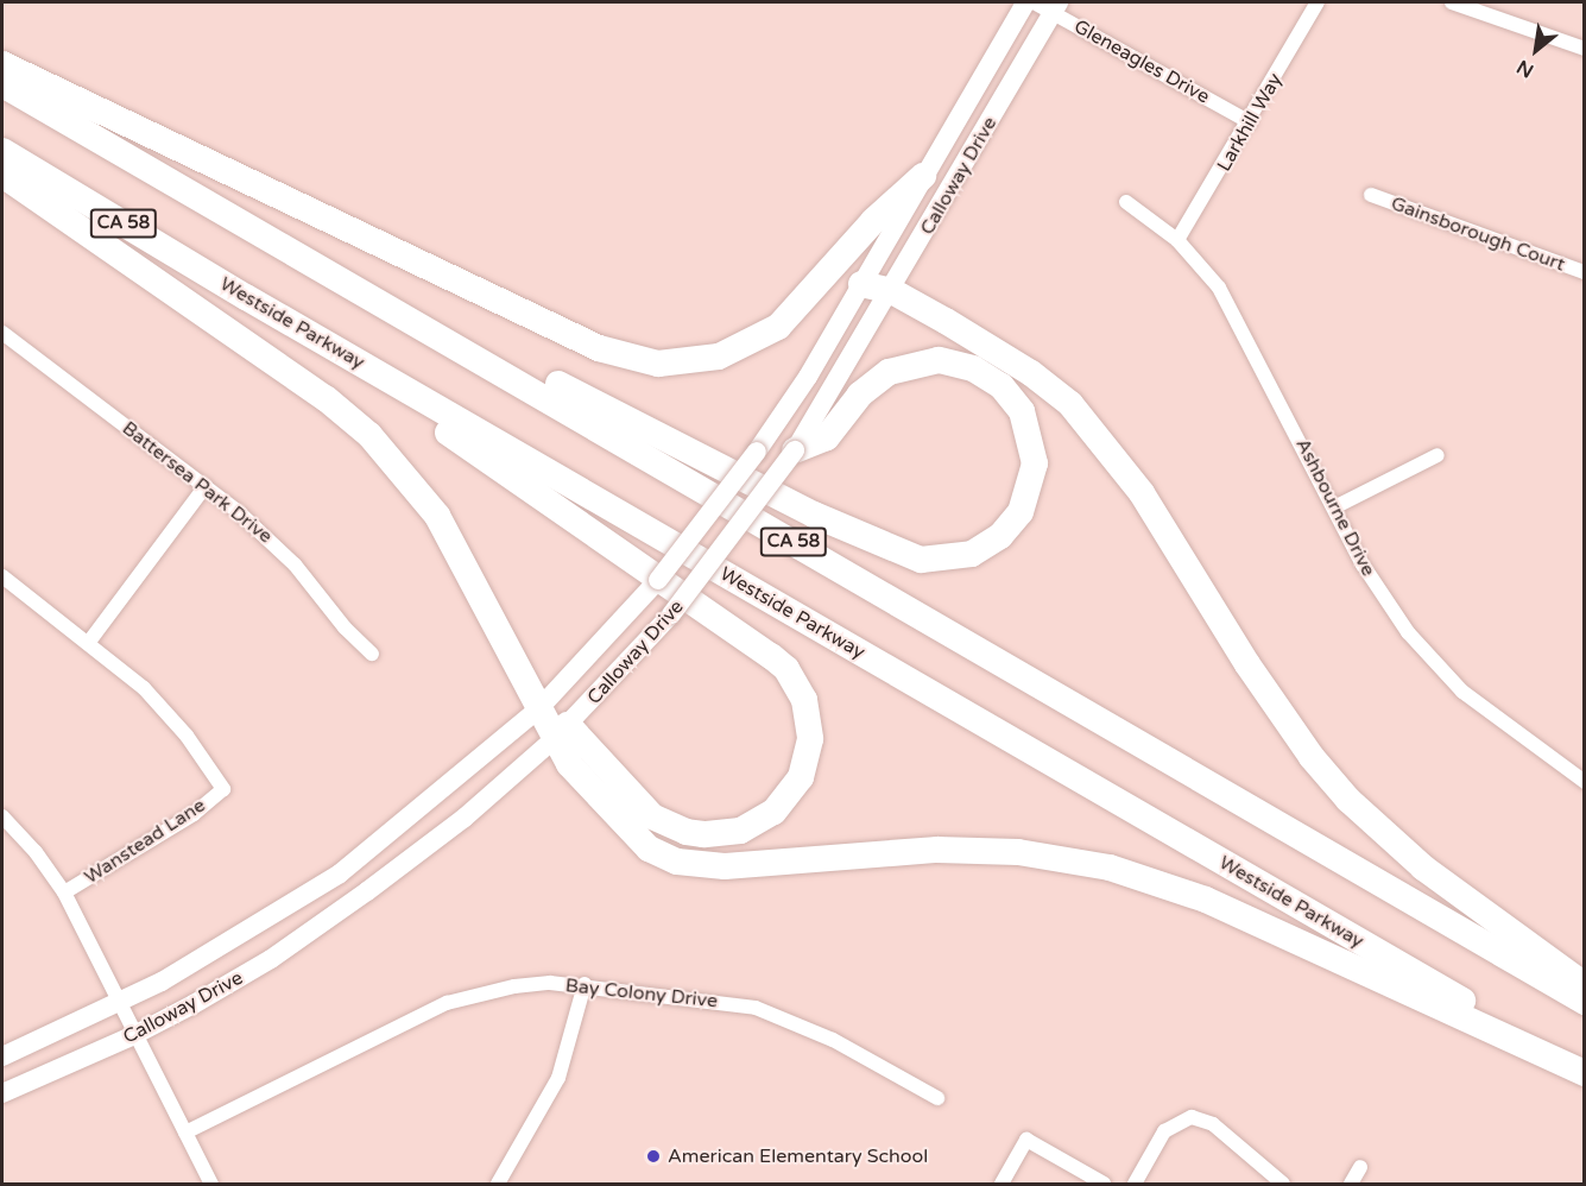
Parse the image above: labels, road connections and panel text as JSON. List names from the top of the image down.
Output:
{
  "streets": {
    "highway": ["CA 58", "Westside Parkway"],
    "main road": ["Calloway Drive"],
    "street": [
      "Gleneagles Drive",
      "Larkhill Way",
      "Gainsborough Court",
      "Battersea Park Drive",
      "Ashbourne Drive",
      "Wanstead Lane",
      "Bay Colony Drive"
    ]
  },
  "crossings": [
    ["Gleneagles Drive", "Larkhill Way"],
    ["Gleneagles Drive", "Calloway Drive"],
    ["Larkhill Way", "Ashbourne Drive"]
  ],
  "places": ["American Elementary School"],
  "north": "bottom left"
}
